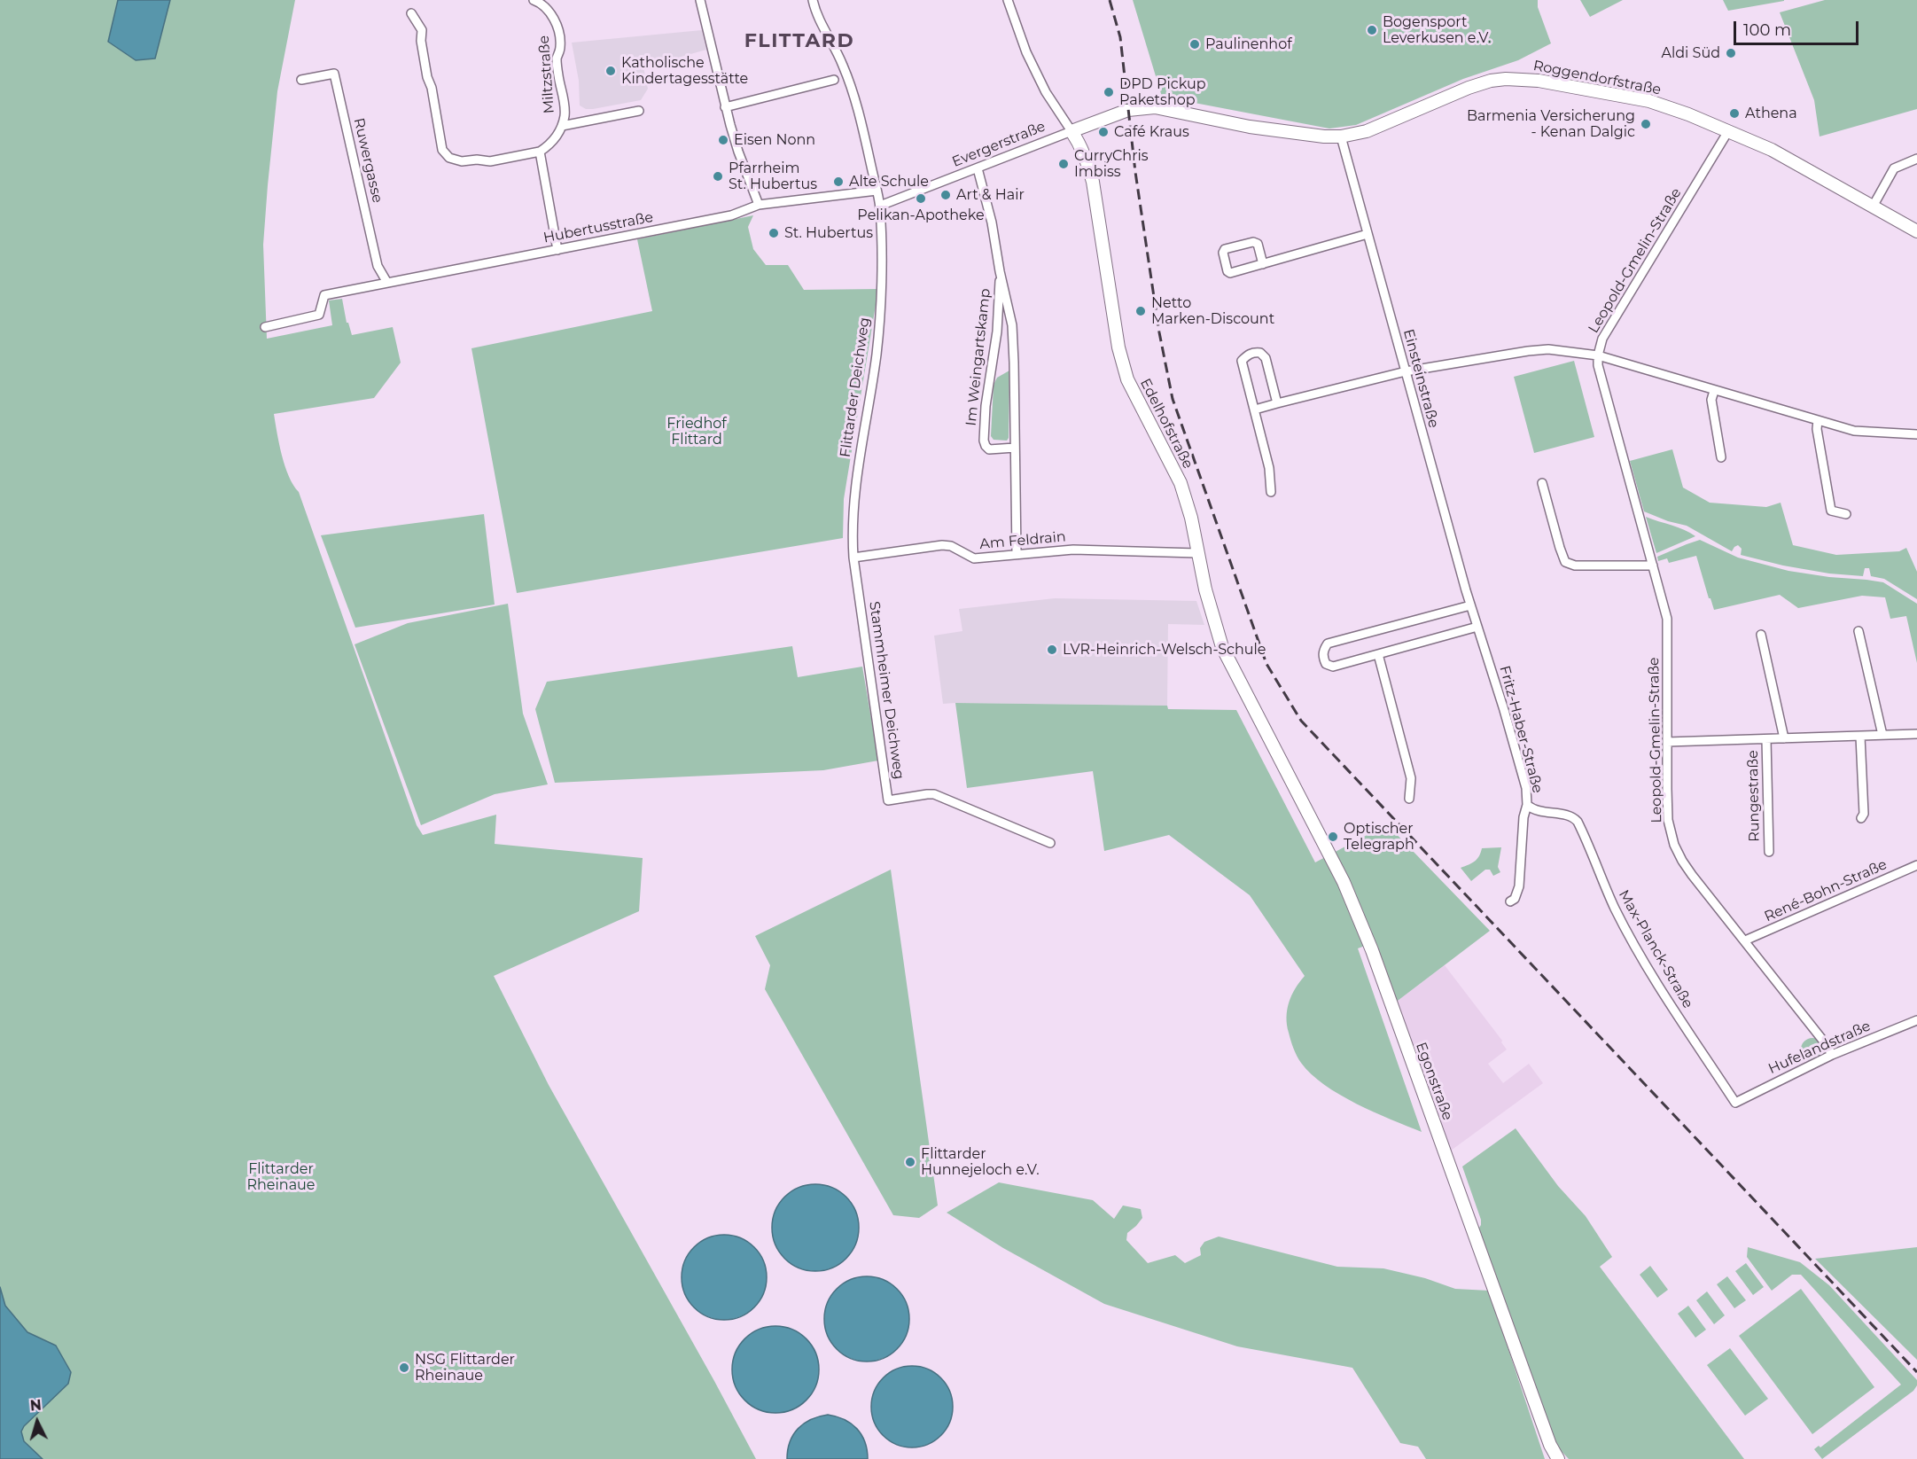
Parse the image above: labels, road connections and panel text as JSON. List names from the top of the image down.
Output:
{
  "streets": {
    "street": [
      "Miltzstraße",
      "Roggendorfstraße",
      "Evergerstraße",
      "Ruwergasse",
      "Hubertusstraße",
      "Leopold-Gmelin-Straße",
      "Im Weingartskamp",
      "Einsteinstraße",
      "Flittarder Deichweg",
      "Edelhofstraße",
      "Am Feldrain",
      "Stammheimer Deichweg",
      "Fritz-Haber-Straße",
      "Rungestraße",
      "René-Bohn-Straße",
      "Max-Planck-Straße",
      "Hufelandstraße",
      "Egonstraße"
    ]
  },
  "crossings": [
    ["Roggendorfstraße", "Evergerstraße"],
    ["Roggendorfstraße", "Leopold-Gmelin-Straße"],
    ["Roggendorfstraße", "Einsteinstraße"],
    ["Evergerstraße", "Im Weingartskamp"],
    ["Evergerstraße", "Flittarder Deichweg"],
    ["Evergerstraße", "Edelhofstraße"],
    ["Ruwergasse", "Hubertusstraße"],
    ["Hubertusstraße", "Flittarder Deichweg"],
    ["Leopold-Gmelin-Straße", "Rungestraße"],
    ["Leopold-Gmelin-Straße", "René-Bohn-Straße"],
    ["Leopold-Gmelin-Straße", "Hufelandstraße"],
    ["Im Weingartskamp", "Am Feldrain"],
    ["Einsteinstraße", "Fritz-Haber-Straße"],
    ["Flittarder Deichweg", "Stammheimer Deichweg"],
    ["Edelhofstraße", "Am Feldrain"],
    ["Edelhofstraße", "Egonstraße"],
    ["Am Feldrain", "Stammheimer Deichweg"],
    ["Fritz-Haber-Straße", "Max-Planck-Straße"],
    ["Max-Planck-Straße", "Hufelandstraße"]
  ],
  "districts": ["FLITTARD"],
  "parks": ["Friedhof Flittard", "Flittarder Rheinaue"],
  "places": [
    "Bogensport Leverkusen e.V.",
    "Paulinenhof",
    "Aldi Süd",
    "Katholische Kindertagesstätte",
    "DPD Pickup Paketshop",
    "Athena",
    "Barmenia Versicherung - Kenan Dalgic",
    "Café Kraus",
    "Eisen Nonn",
    "CurryChris Imbiss",
    "Pfarrheim St. Hubertus",
    "Alte Schule",
    "Art & Hair",
    "Pelikan-Apotheke",
    "St. Hubertus",
    "Netto Marken-Discount",
    "LVR-Heinrich-Welsch-Schule",
    "Optischer Telegraph",
    "Flittarder Hunnejeloch e.V.",
    "NSG Flittarder Rheinaue"
  ],
  "scale_bar": "100 m",
  "north": "top"
}
